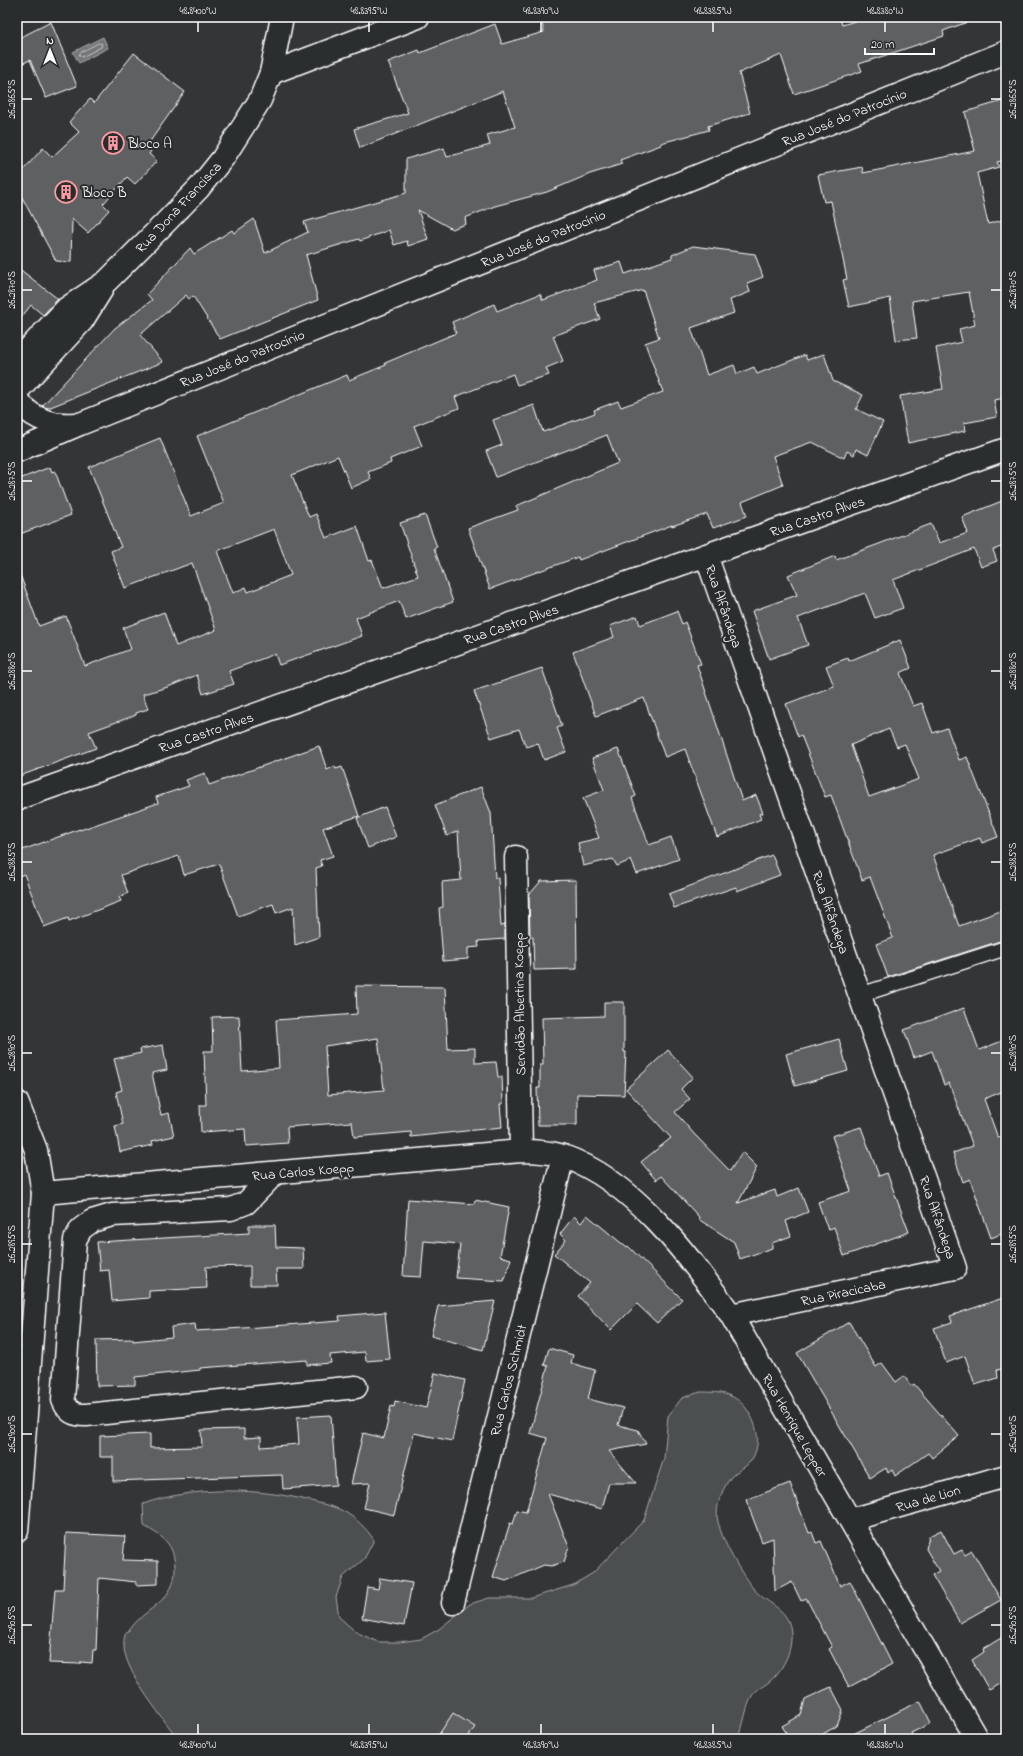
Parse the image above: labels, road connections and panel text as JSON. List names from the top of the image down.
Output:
{
  "streets": {
    "street": [
      "Rua José do Patrocínio",
      "Rua Dona Francisca",
      "Rua Castro Alves",
      "Rua Alfândega",
      "Servidão Albertina Koepp",
      "Rua Carlos Koepp",
      "Rua Piracicaba",
      "Rua Carlos Schmidt",
      "Rua Henrique Lepper",
      "Rua de Lion"
    ]
  },
  "crossings": [
    ["Rua Castro Alves", "Rua Alfândega"],
    ["Rua Alfândega", "Rua Piracicaba"],
    ["Servidão Albertina Koepp", "Rua Carlos Koepp"],
    ["Rua Carlos Koepp", "Rua Carlos Schmidt"],
    ["Rua Carlos Koepp", "Rua Henrique Lepper"],
    ["Rua Piracicaba", "Rua Henrique Lepper"],
    ["Rua Carlos Schmidt", "Rua Henrique Lepper"],
    ["Rua Henrique Lepper", "Rua de Lion"]
  ],
  "places": {
    "building": ["Bloco A", "Bloco B"]
  },
  "scale_bar": "20 m",
  "north": "top",
  "coordinates": [
    "48.8400°W",
    "48.8395°W",
    "48.8390°W",
    "48.8385°W",
    "48.8380°W",
    "26.2865°S",
    "26.2870°S",
    "26.2875°S",
    "26.2880°S",
    "26.2885°S",
    "26.2890°S",
    "26.2895°S",
    "26.2900°S",
    "26.2905°S"
  ]
}
